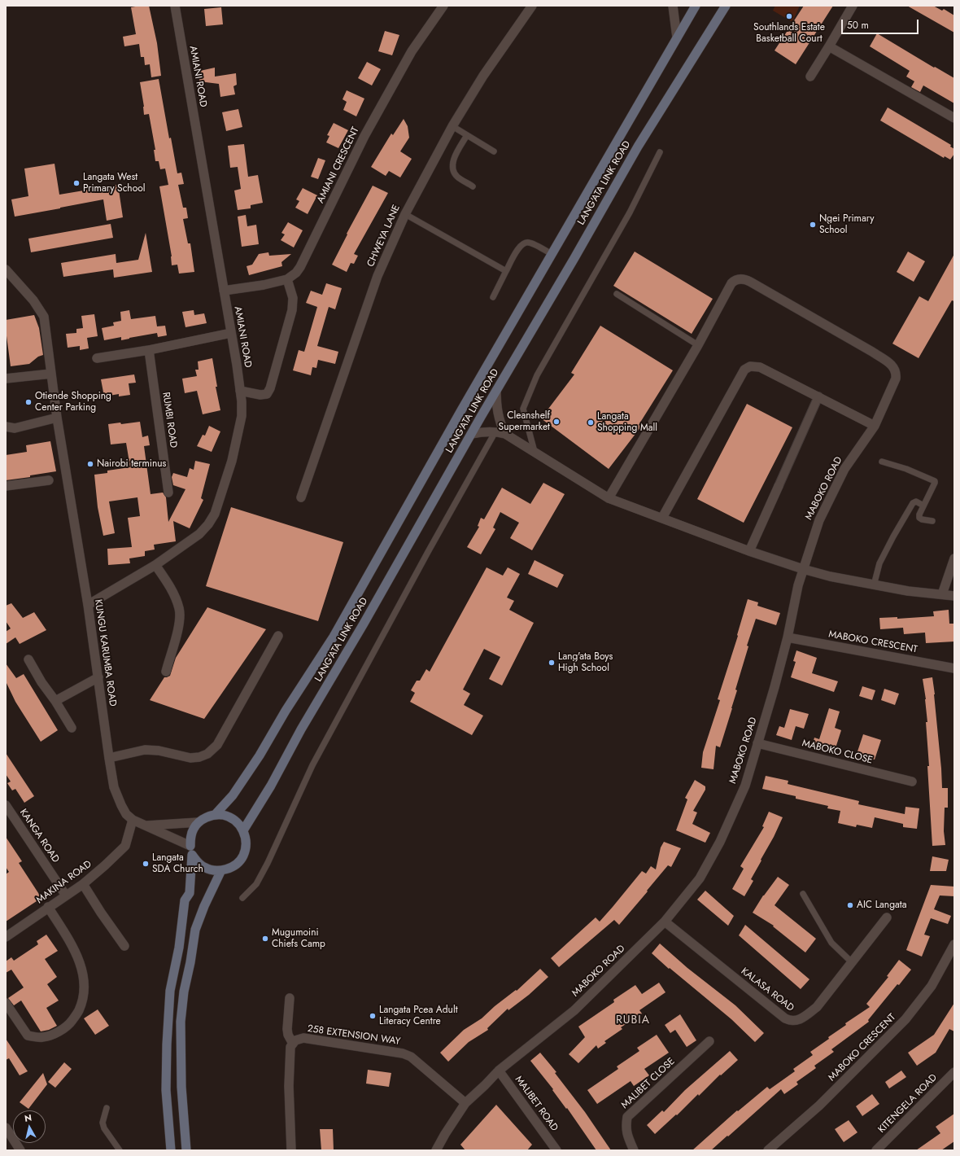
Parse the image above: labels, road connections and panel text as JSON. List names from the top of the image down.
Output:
{
  "streets": {
    "main road": ["LANG'ATA LINK ROAD"],
    "street": [
      "AMIANI ROAD",
      "AMIANI CRESCENT",
      "CHWEYA LANE",
      "RUMBI ROAD",
      "MABOKO ROAD",
      "MABOKO CRESCENT",
      "KUNGU KARUMBA ROAD",
      "MABOKO CLOSE",
      "KANGA ROAD",
      "MAKINA ROAD",
      "KALASA ROAD",
      "258 EXTENSION WAY",
      "MALIBET CLOSE",
      "MALIBET ROAD",
      "KITENGELA ROAD"
    ]
  },
  "crossings": [
    ["AMIANI ROAD", "AMIANI CRESCENT"],
    ["AMIANI ROAD", "KUNGU KARUMBA ROAD"],
    ["LANG'ATA LINK ROAD", "KUNGU KARUMBA ROAD"],
    ["MABOKO ROAD", "MABOKO CRESCENT"],
    ["MABOKO ROAD", "MABOKO CLOSE"],
    ["MABOKO ROAD", "KALASA ROAD"],
    ["MABOKO ROAD", "258 EXTENSION WAY"],
    ["MABOKO ROAD", "MALIBET ROAD"],
    ["KUNGU KARUMBA ROAD", "MAKINA ROAD"],
    ["KANGA ROAD", "MAKINA ROAD"]
  ],
  "districts": ["RUBIA"],
  "places": [
    "Southlands Estate Basketball Court",
    "Langata West Primary School",
    "Ngei Primary School",
    "Otiende Shopping Center Parking",
    "Cleanshelf Supermarket",
    "Langata Shopping Mall",
    "Nairobi terminus",
    "Lang'ata Boys High School",
    "Langata SDA Church",
    "AIC Langata",
    "Mugumoini Chiefs Camp",
    "Langata Pcea Adult Literacy Centre"
  ],
  "scale_bar": "50 m",
  "north": "top"
}
